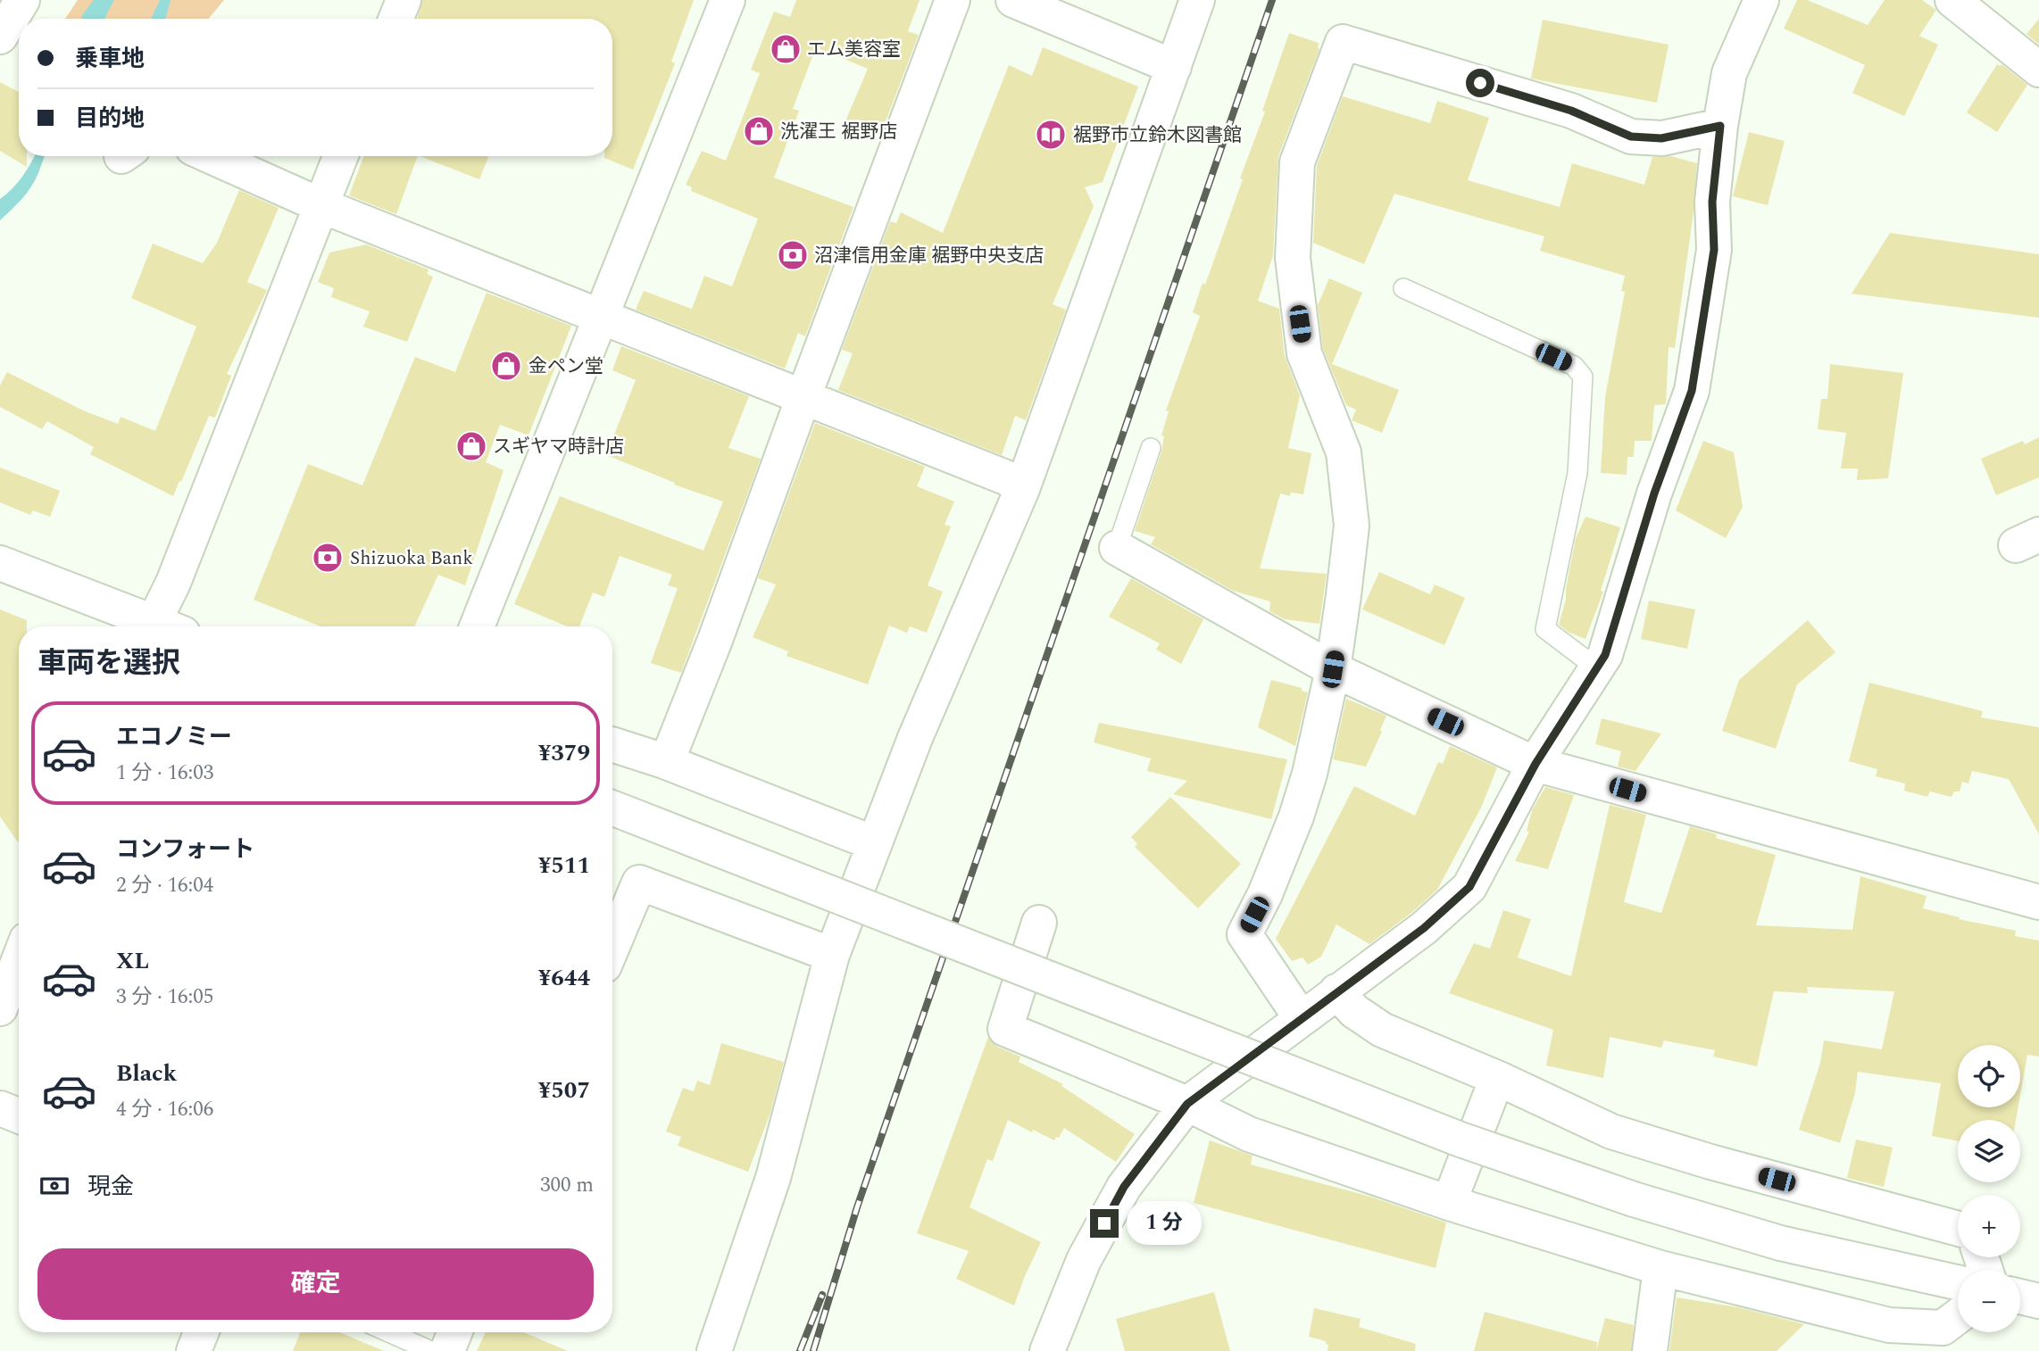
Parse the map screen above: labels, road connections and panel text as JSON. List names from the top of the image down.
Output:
{
  "places": {
    "shop": [
      "エム美容室",
      "洗濯王 裾野店",
      "金ペン堂",
      "スギヤマ時計店"
    ],
    "library": ["裾野市立鈴木図書館"],
    "bank": ["沼津信用金庫 裾野中央支店", "Shizuoka Bank"]
  },
  "page": {
    "banner": ["乗車地", "目的地"],
    "heading": "車両を選択",
    "list": [
      {
        "name": "エコノミー",
        "note": "1 分 · 16:03",
        "value": "¥379"
      },
      {
        "name": "コンフォート",
        "note": "2 分 · 16:04",
        "value": "¥511"
      },
      {
        "name": "XL",
        "note": "3 分 · 16:05",
        "value": "¥644"
      },
      {
        "name": "Black",
        "note": "4 分 · 16:06",
        "value": "¥507"
      }
    ],
    "map_buttons": ["+", "−"],
    "pay": ["現金", "300 m"],
    "bubble": "1 分",
    "buttons": "確定"
  }
}
